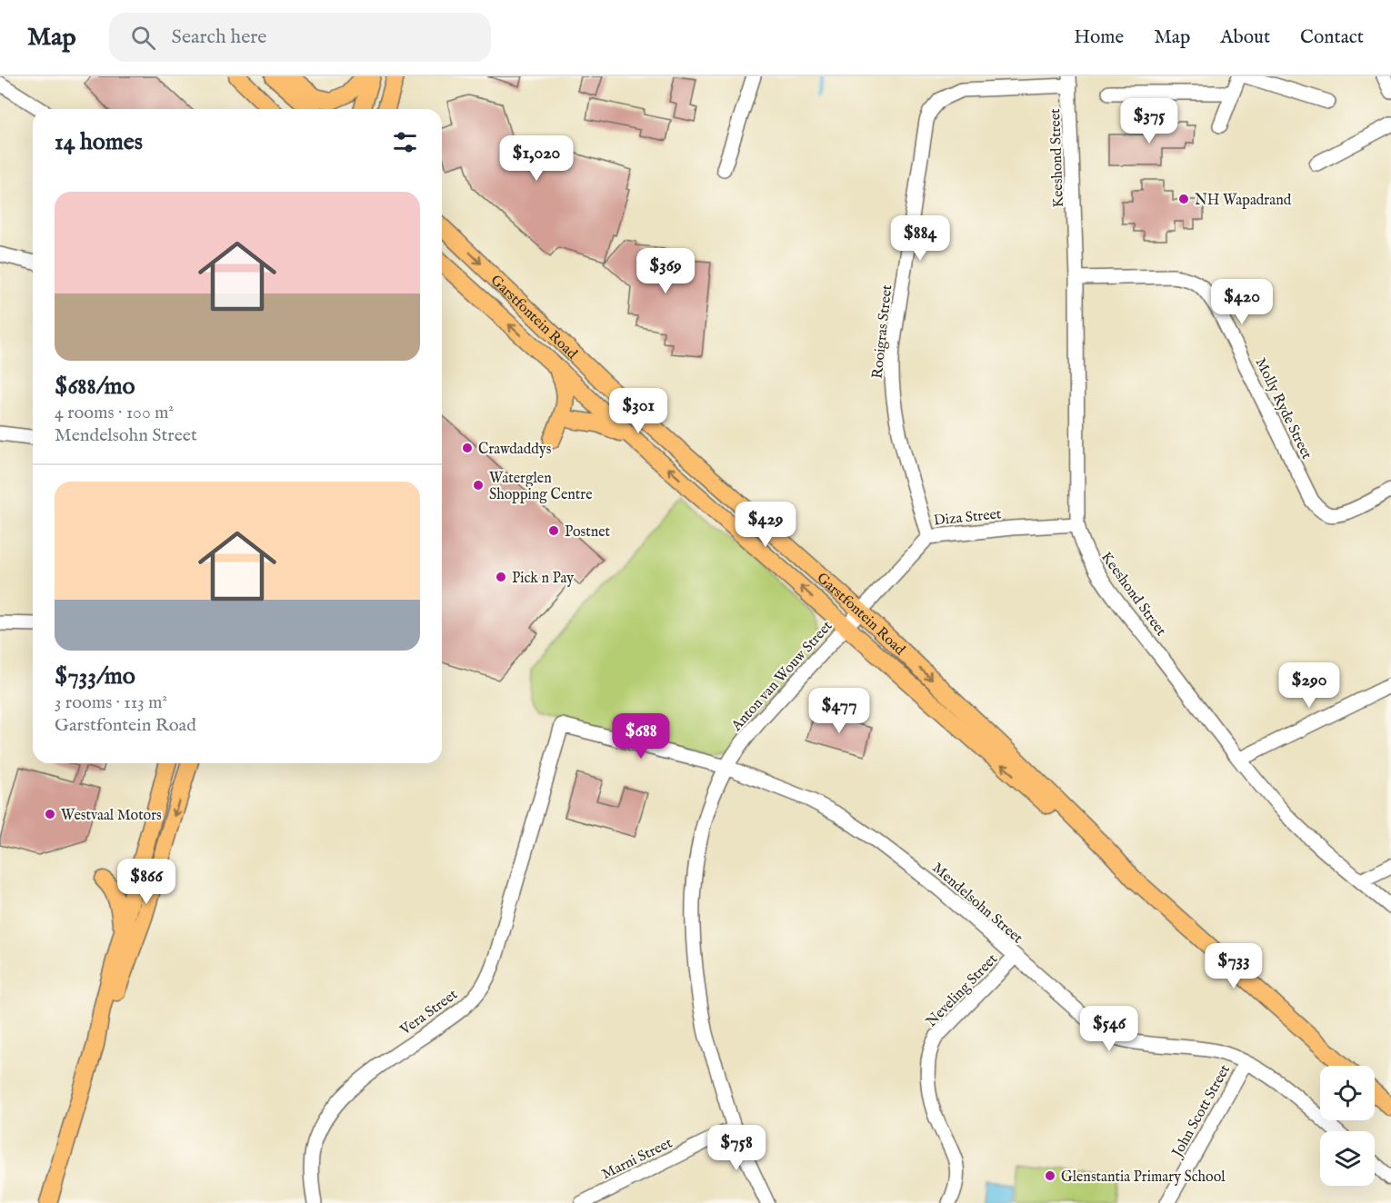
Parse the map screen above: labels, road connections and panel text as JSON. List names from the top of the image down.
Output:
{
  "streets": {
    "main road": ["Garstfontein Road"],
    "street": [
      "Keeshond Street",
      "Rooigras Street",
      "Molly Ryde Street",
      "Diza Street",
      "Anton van Wouw Street",
      "Mendelsohn Street",
      "Neveling Street",
      "Vera Street",
      "John Scott Street",
      "Marni Street"
    ]
  },
  "crossings": [
    ["Keeshond Street", "Rooigras Street"],
    ["Keeshond Street", "Molly Ryde Street"],
    ["Keeshond Street", "Diza Street"],
    ["Garstfontein Road", "Diza Street"],
    ["Garstfontein Road", "Anton van Wouw Street"],
    ["Rooigras Street", "Diza Street"],
    ["Diza Street", "Anton van Wouw Street"],
    ["Anton van Wouw Street", "Mendelsohn Street"],
    ["Anton van Wouw Street", "Marni Street"],
    ["Mendelsohn Street", "Neveling Street"],
    ["Mendelsohn Street", "Vera Street"],
    ["Mendelsohn Street", "John Scott Street"]
  ],
  "places": [
    "NH Wapadrand",
    "Crawdaddys",
    "Waterglen Shopping Centre",
    "Postnet",
    "Pick n Pay",
    "Westvaal Motors",
    "Glenstantia Primary School"
  ],
  "page": {
    "header": "Map",
    "search": "Search here",
    "nav": [
      "Home",
      "Map",
      "About",
      "Contact"
    ],
    "price": [
      "$375",
      "$1,020",
      "$884",
      "$369",
      "$420",
      "$301",
      "$429",
      "$290",
      "$477",
      "$688",
      "$866",
      "$733",
      "$546",
      "$758"
    ],
    "heading": "14 homes",
    "list": [
      {
        "name": "$688/mo",
        "note": "4 rooms · 100 m² · Mendelsohn Street"
      },
      {
        "name": "$733/mo",
        "note": "3 rooms · 113 m² · Garstfontein Road"
      }
    ]
  }
}
